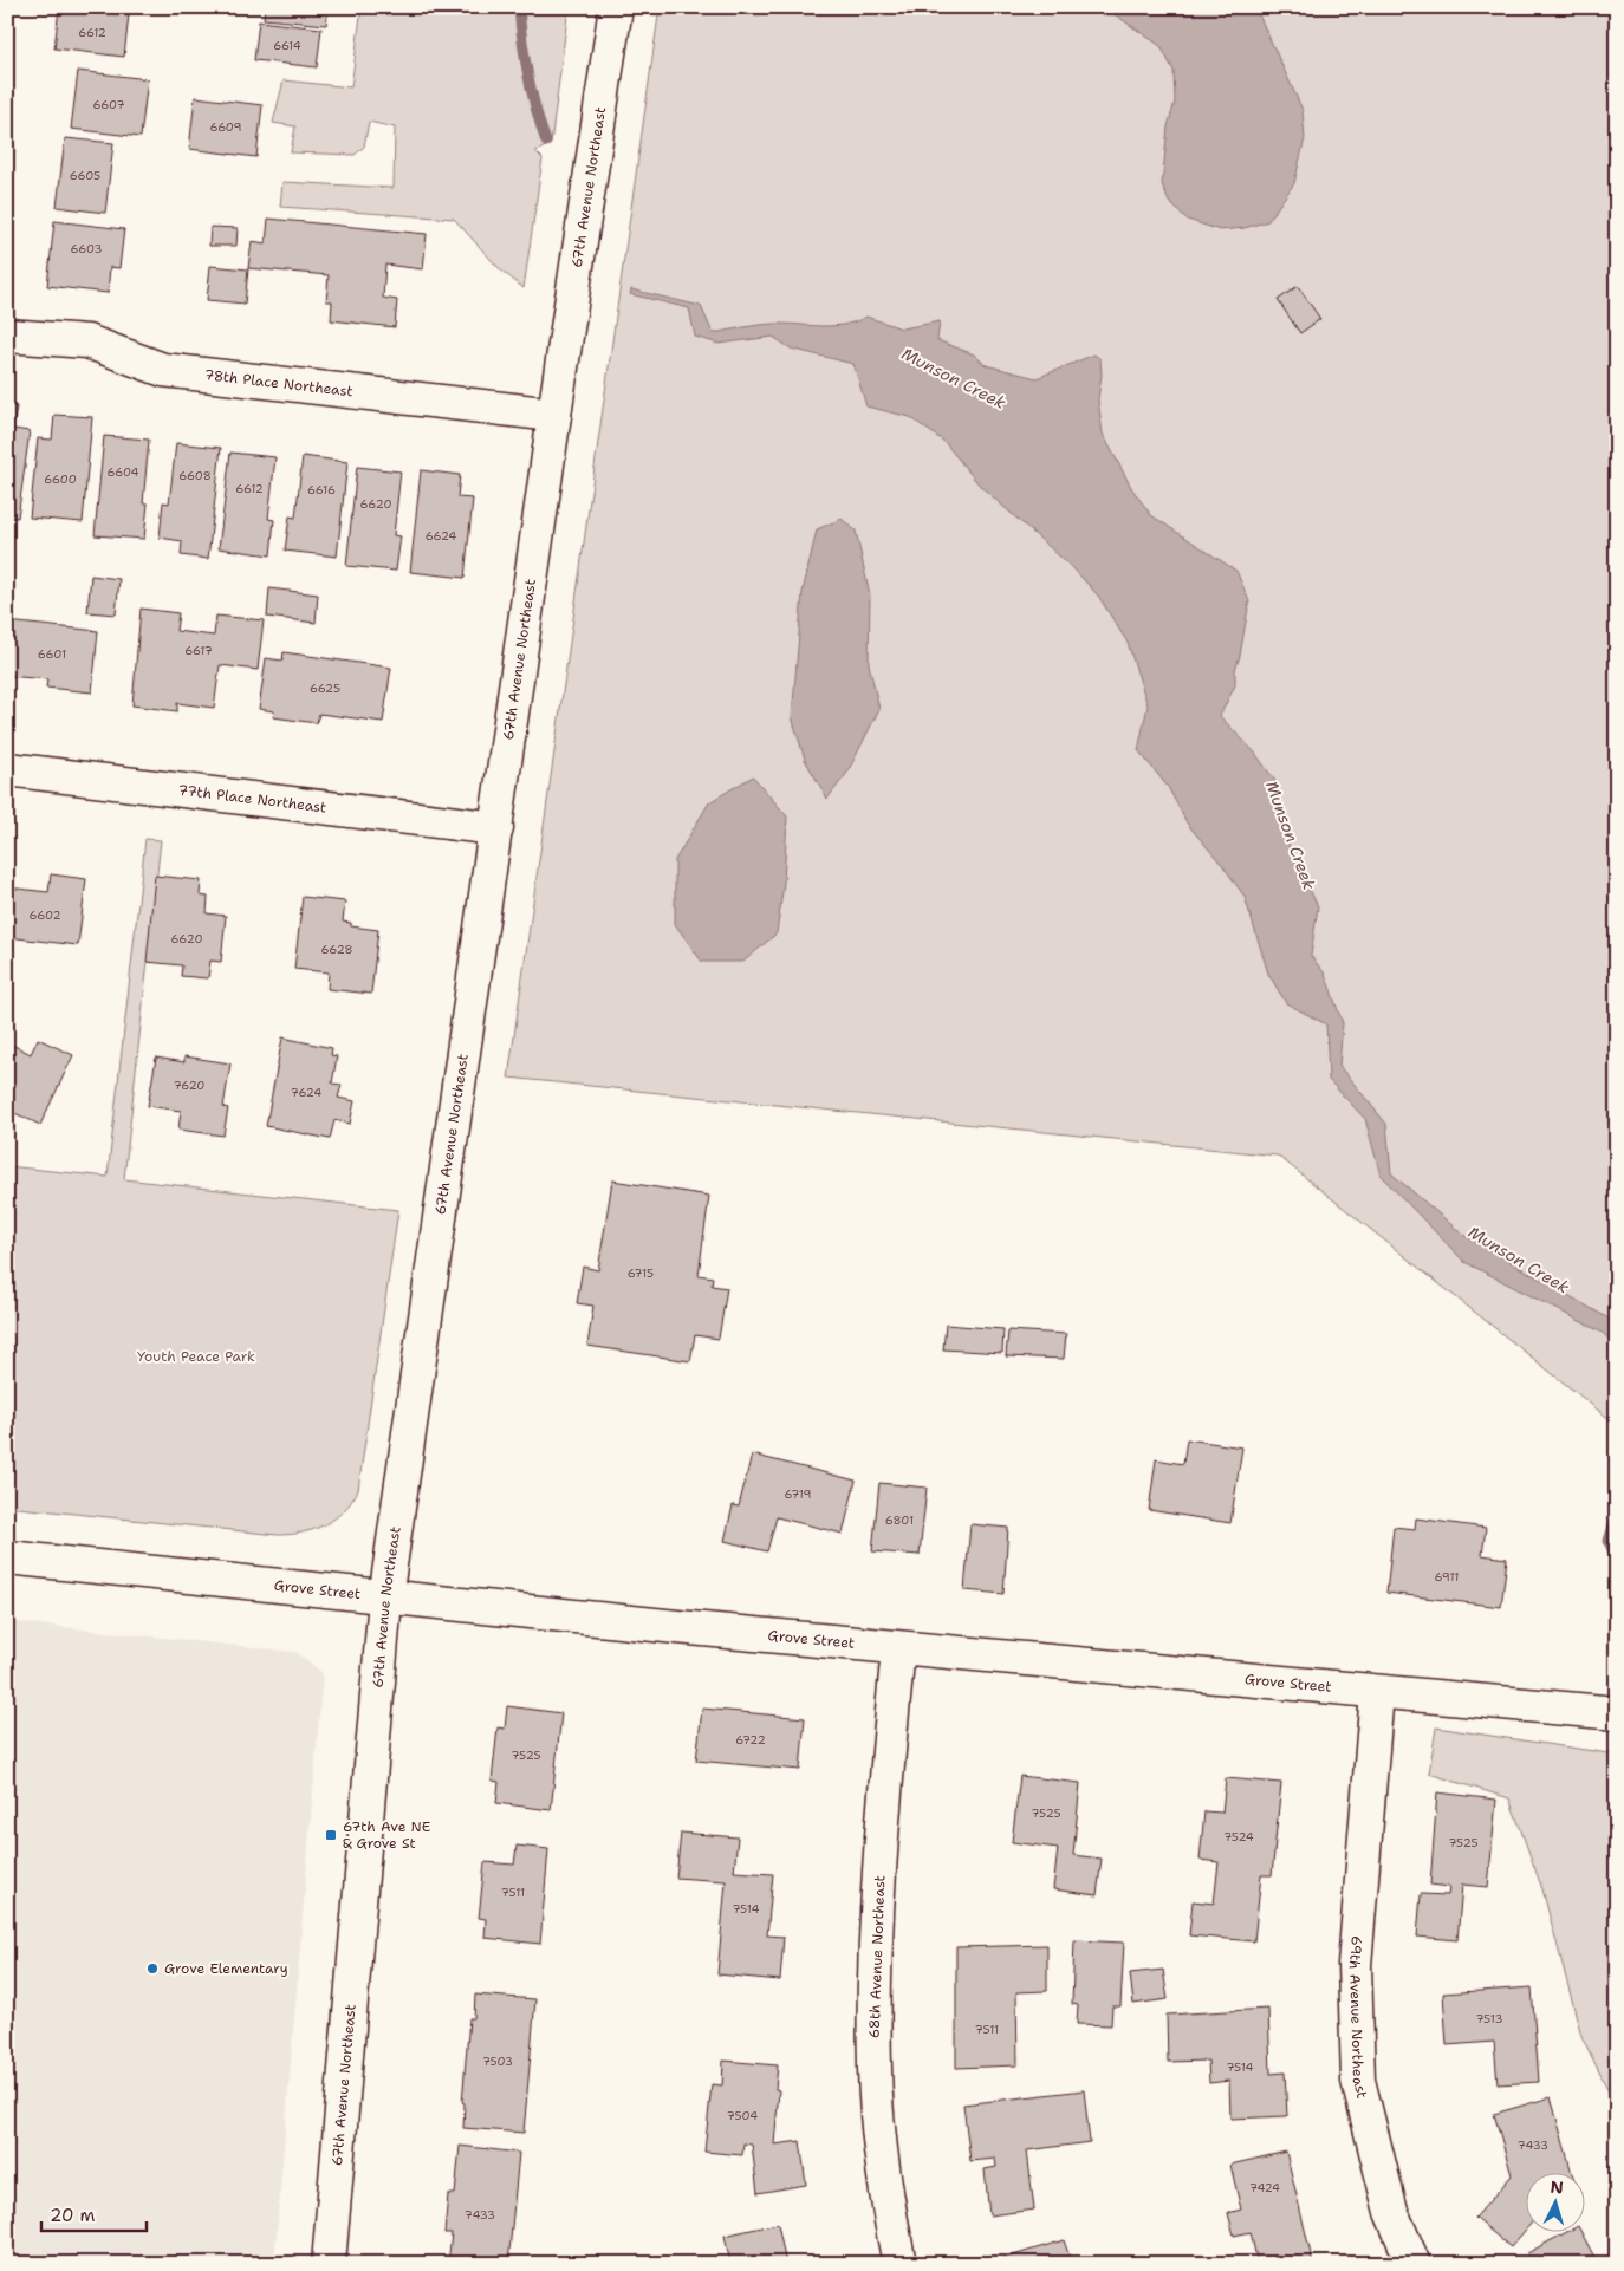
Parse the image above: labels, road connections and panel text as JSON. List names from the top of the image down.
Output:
{
  "streets": {
    "street": [
      "67th Avenue Northeast",
      "78th Place Northeast",
      "77th Place Northeast",
      "Grove Street",
      "68th Avenue Northeast",
      "69th Avenue Northeast"
    ]
  },
  "crossings": [
    ["67th Avenue Northeast", "78th Place Northeast"],
    ["67th Avenue Northeast", "77th Place Northeast"],
    ["67th Avenue Northeast", "Grove Street"],
    ["Grove Street", "68th Avenue Northeast"],
    ["Grove Street", "69th Avenue Northeast"]
  ],
  "water": ["Munson Creek"],
  "parks": ["Youth Peace Park"],
  "places": {
    "transit": ["67th Ave NE & Grove St"],
    "other": ["Grove Elementary"]
  },
  "house_numbers": [
    "6612",
    "6614",
    "6607",
    "6609",
    "6605",
    "6603",
    "6604",
    "6608",
    "6600",
    "6612",
    "6616",
    "6620",
    "6624",
    "6617",
    "6601",
    "6625",
    "6602",
    "6620",
    "6628",
    "7620",
    "7624",
    "6715",
    "6719",
    "6801",
    "6911",
    "6722",
    "7525",
    "7525",
    "7524",
    "7525",
    "7511",
    "7514",
    "7513",
    "7511",
    "7503",
    "7514",
    "7504",
    "7433",
    "7424",
    "7433"
  ],
  "scale_bar": "20 m",
  "north": "top"
}
